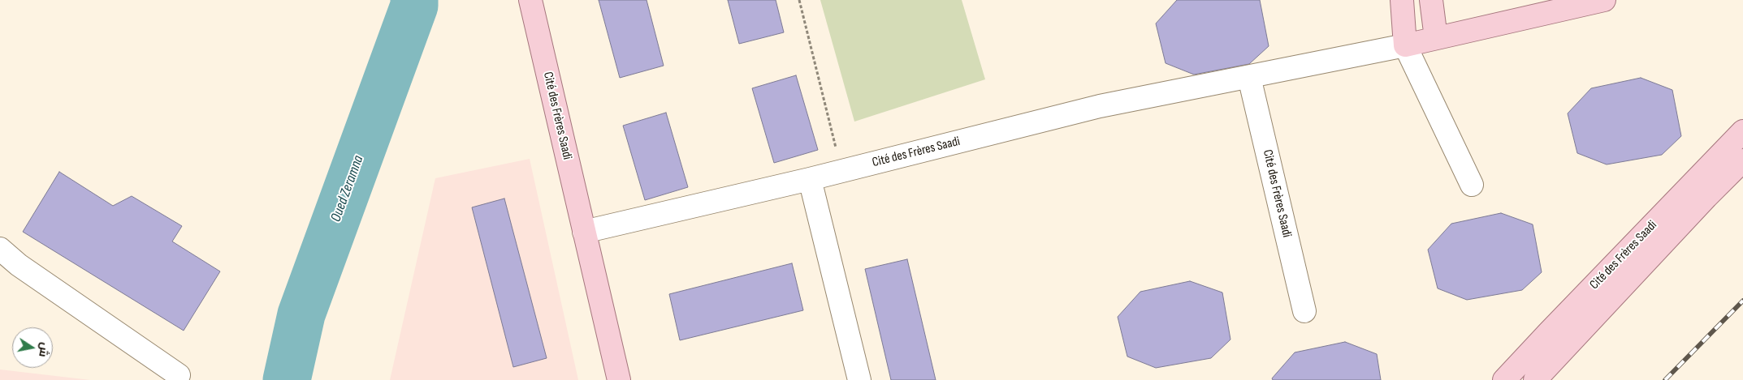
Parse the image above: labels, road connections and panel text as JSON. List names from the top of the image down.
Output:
{
  "streets": {
    "main road": ["Cité des Frères Saadi"]
  },
  "water": ["Oued Zeramna"],
  "north": "right"
}
